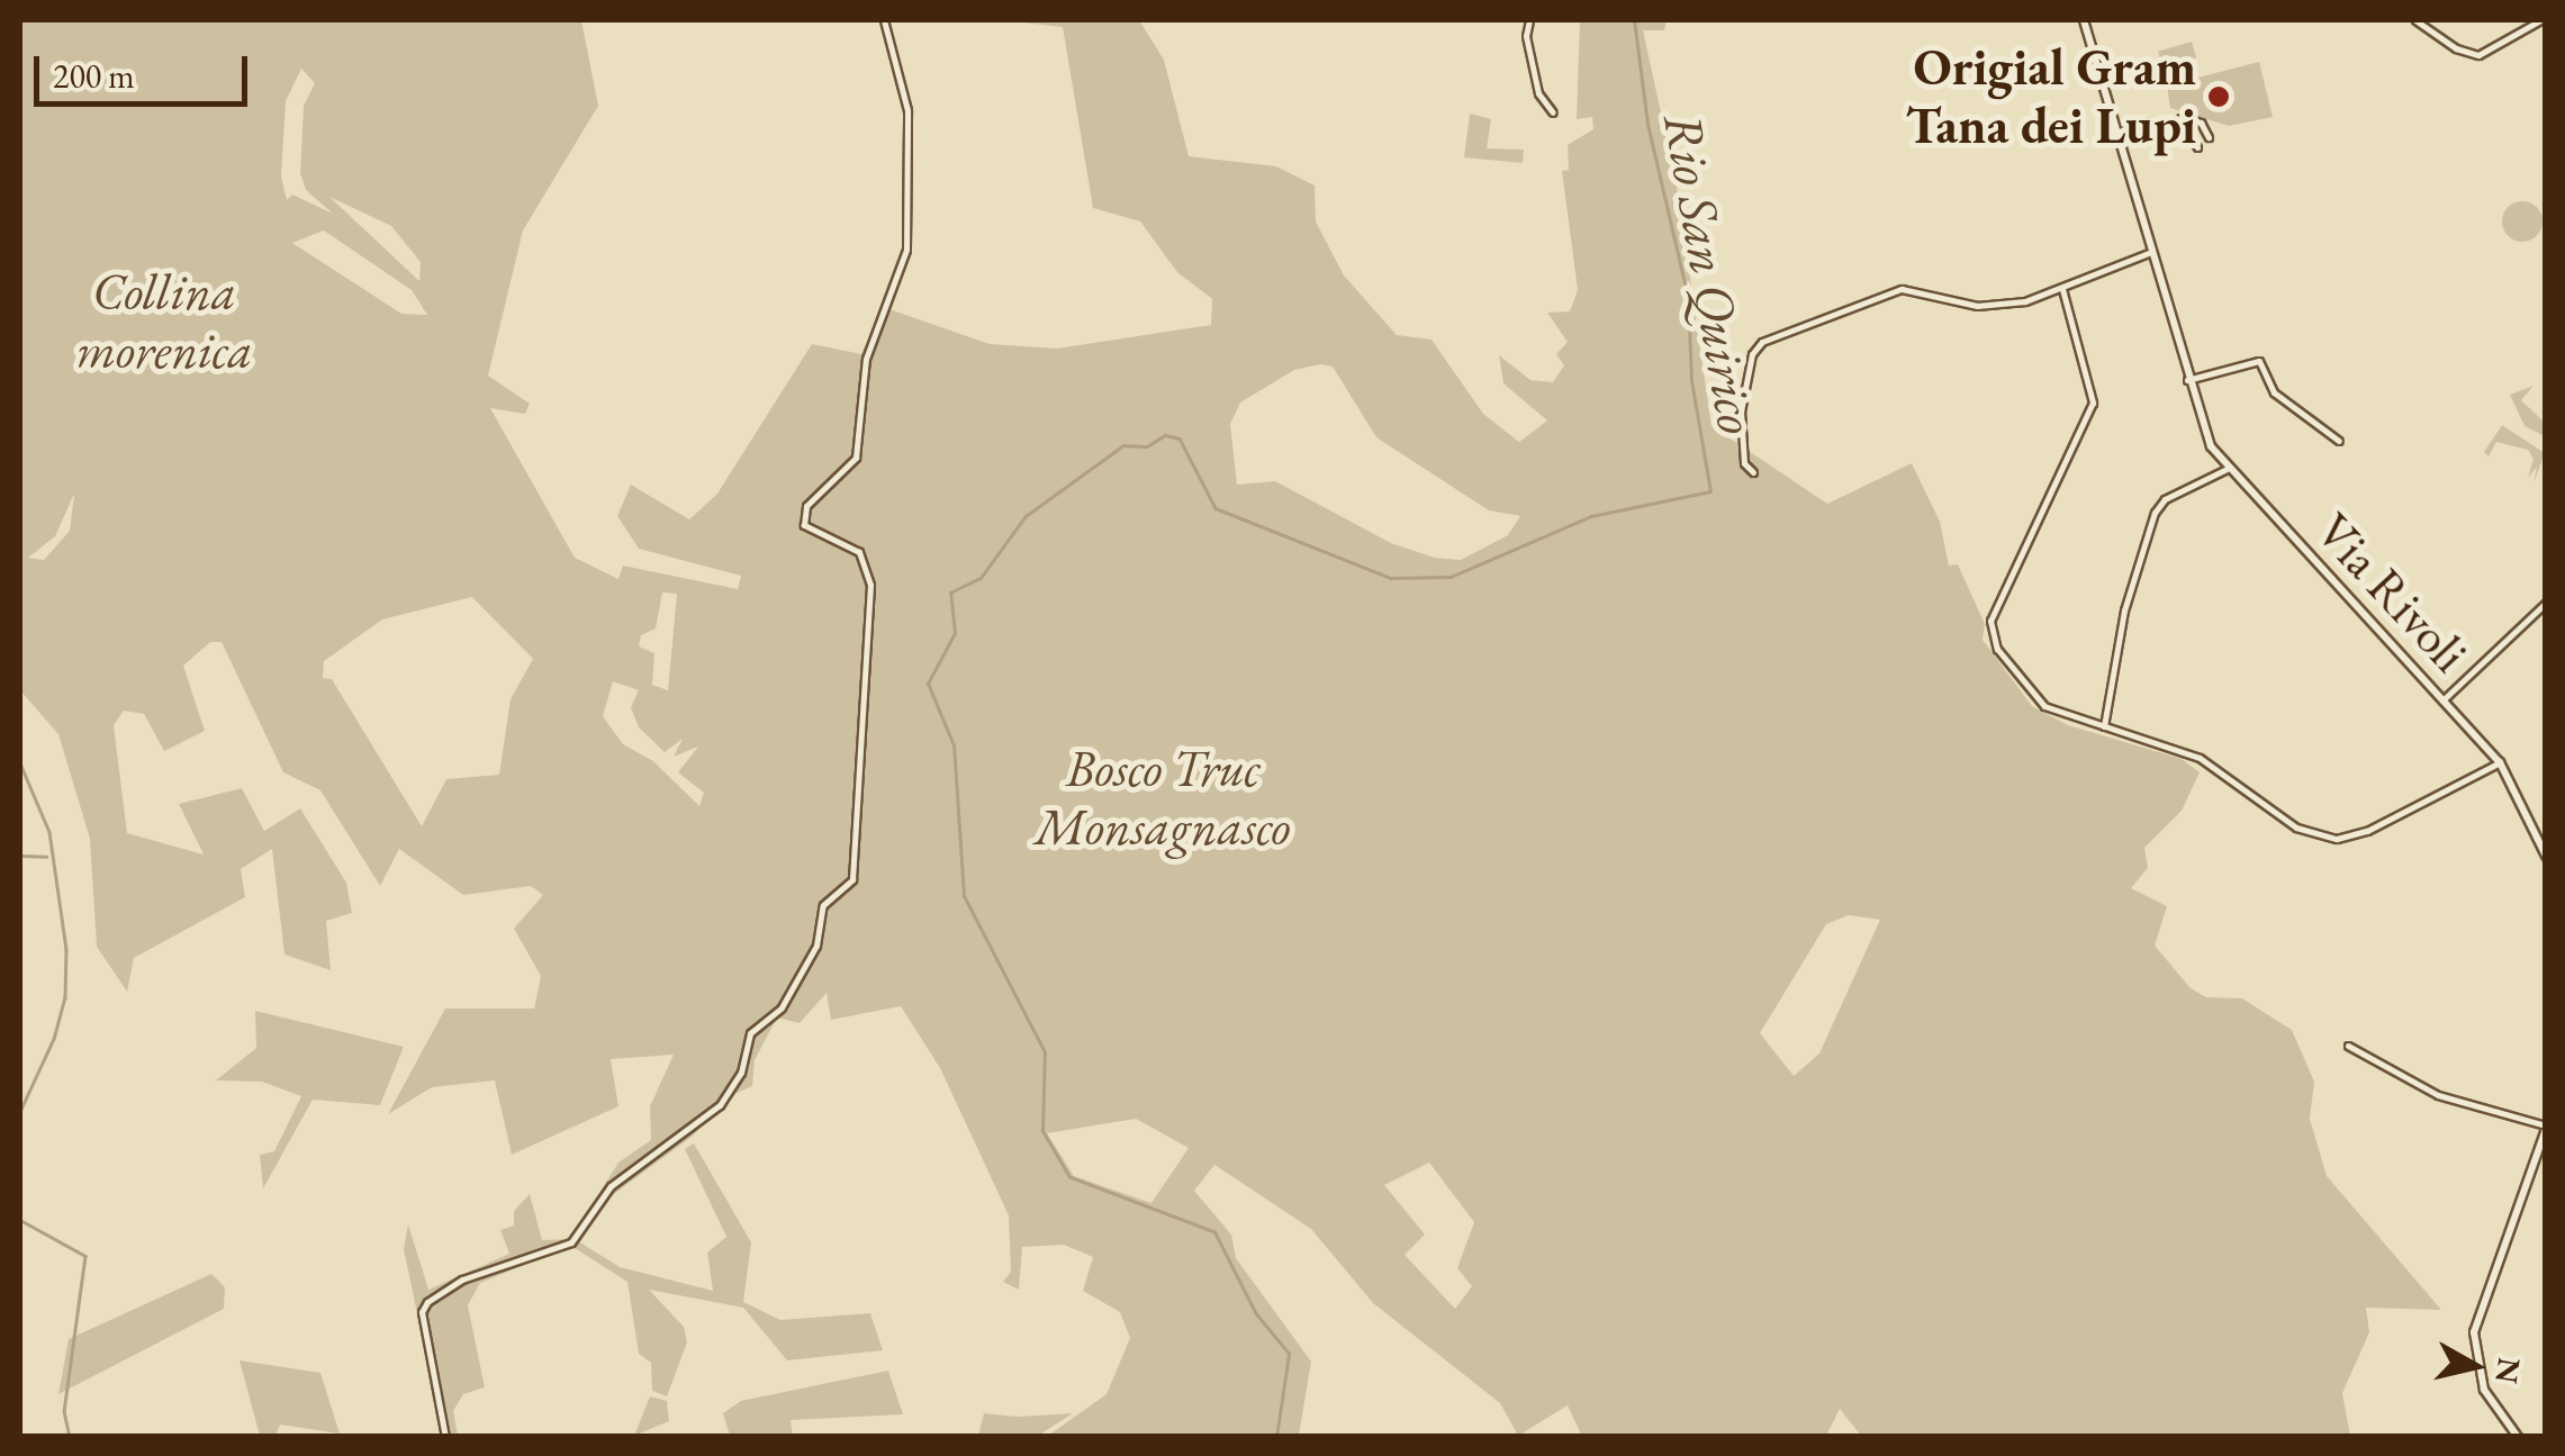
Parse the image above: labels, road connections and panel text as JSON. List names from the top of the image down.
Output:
{
  "streets": {
    "street": ["Via Rivoli"]
  },
  "water": ["Rio San Quirico"],
  "parks": ["Collina morenica", "Bosco Truc Monsagnasco"],
  "places": ["Origial Gram Tana dei Lupi"],
  "scale_bar": "200 m",
  "north": "right"
}
